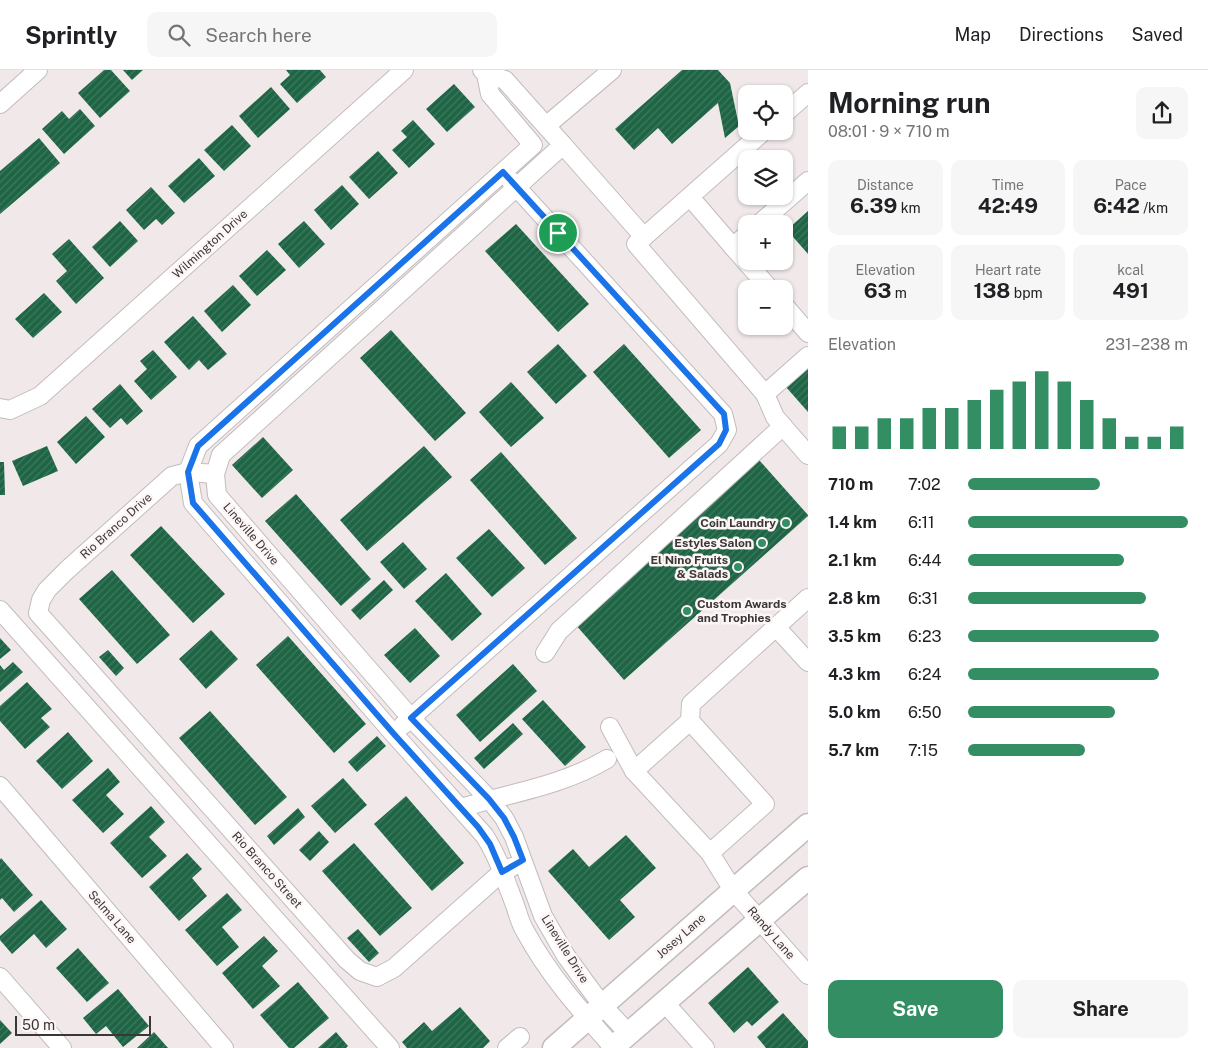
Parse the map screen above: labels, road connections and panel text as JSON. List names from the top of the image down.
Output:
{
  "streets": {
    "main road": ["Josey Lane"],
    "street": [
      "Wilmington Drive",
      "Rio Branco Drive",
      "Lineville Drive",
      "Rio Branco Street",
      "Selma Lane",
      "Randy Lane"
    ]
  },
  "crossings": [
    ["Rio Branco Drive", "Lineville Drive"],
    ["Rio Branco Drive", "Rio Branco Street"],
    ["Lineville Drive", "Rio Branco Street"],
    ["Lineville Drive", "Josey Lane"],
    ["Randy Lane", "Josey Lane"]
  ],
  "places": [
    "Coin Laundry",
    "Estyles Salon",
    "El Nino Fruits & Salads",
    "Custom Awards and Trophies"
  ],
  "scale_bar": "50 m",
  "page": {
    "header": "Sprintly",
    "search": "Search here",
    "nav": ["Map", "Directions", "Saved"],
    "heading": ["Morning run", "08:01 · 9 × 710 m"],
    "map_buttons": ["+", "−"],
    "stats": [
      ["Distance", "6.39 km"],
      ["Time", "42:49"],
      ["Pace", "6:42 /km"],
      ["Elevation", "63 m"],
      ["Heart rate", "138 bpm"],
      ["kcal", "491"]
    ],
    "chart": ["Elevation", "231–238 m"],
    "list": [
      {
        "name": "710 m",
        "note": "7:02"
      },
      {
        "name": "1.4 km",
        "note": "6:11"
      },
      {
        "name": "2.1 km",
        "note": "6:44"
      },
      {
        "name": "2.8 km",
        "note": "6:31"
      },
      {
        "name": "3.5 km",
        "note": "6:23"
      },
      {
        "name": "4.3 km",
        "note": "6:24"
      },
      {
        "name": "5.0 km",
        "note": "6:50"
      },
      {
        "name": "5.7 km",
        "note": "7:15"
      }
    ],
    "buttons": ["Save", "Share"],
    "scale": "50 m"
  }
}
